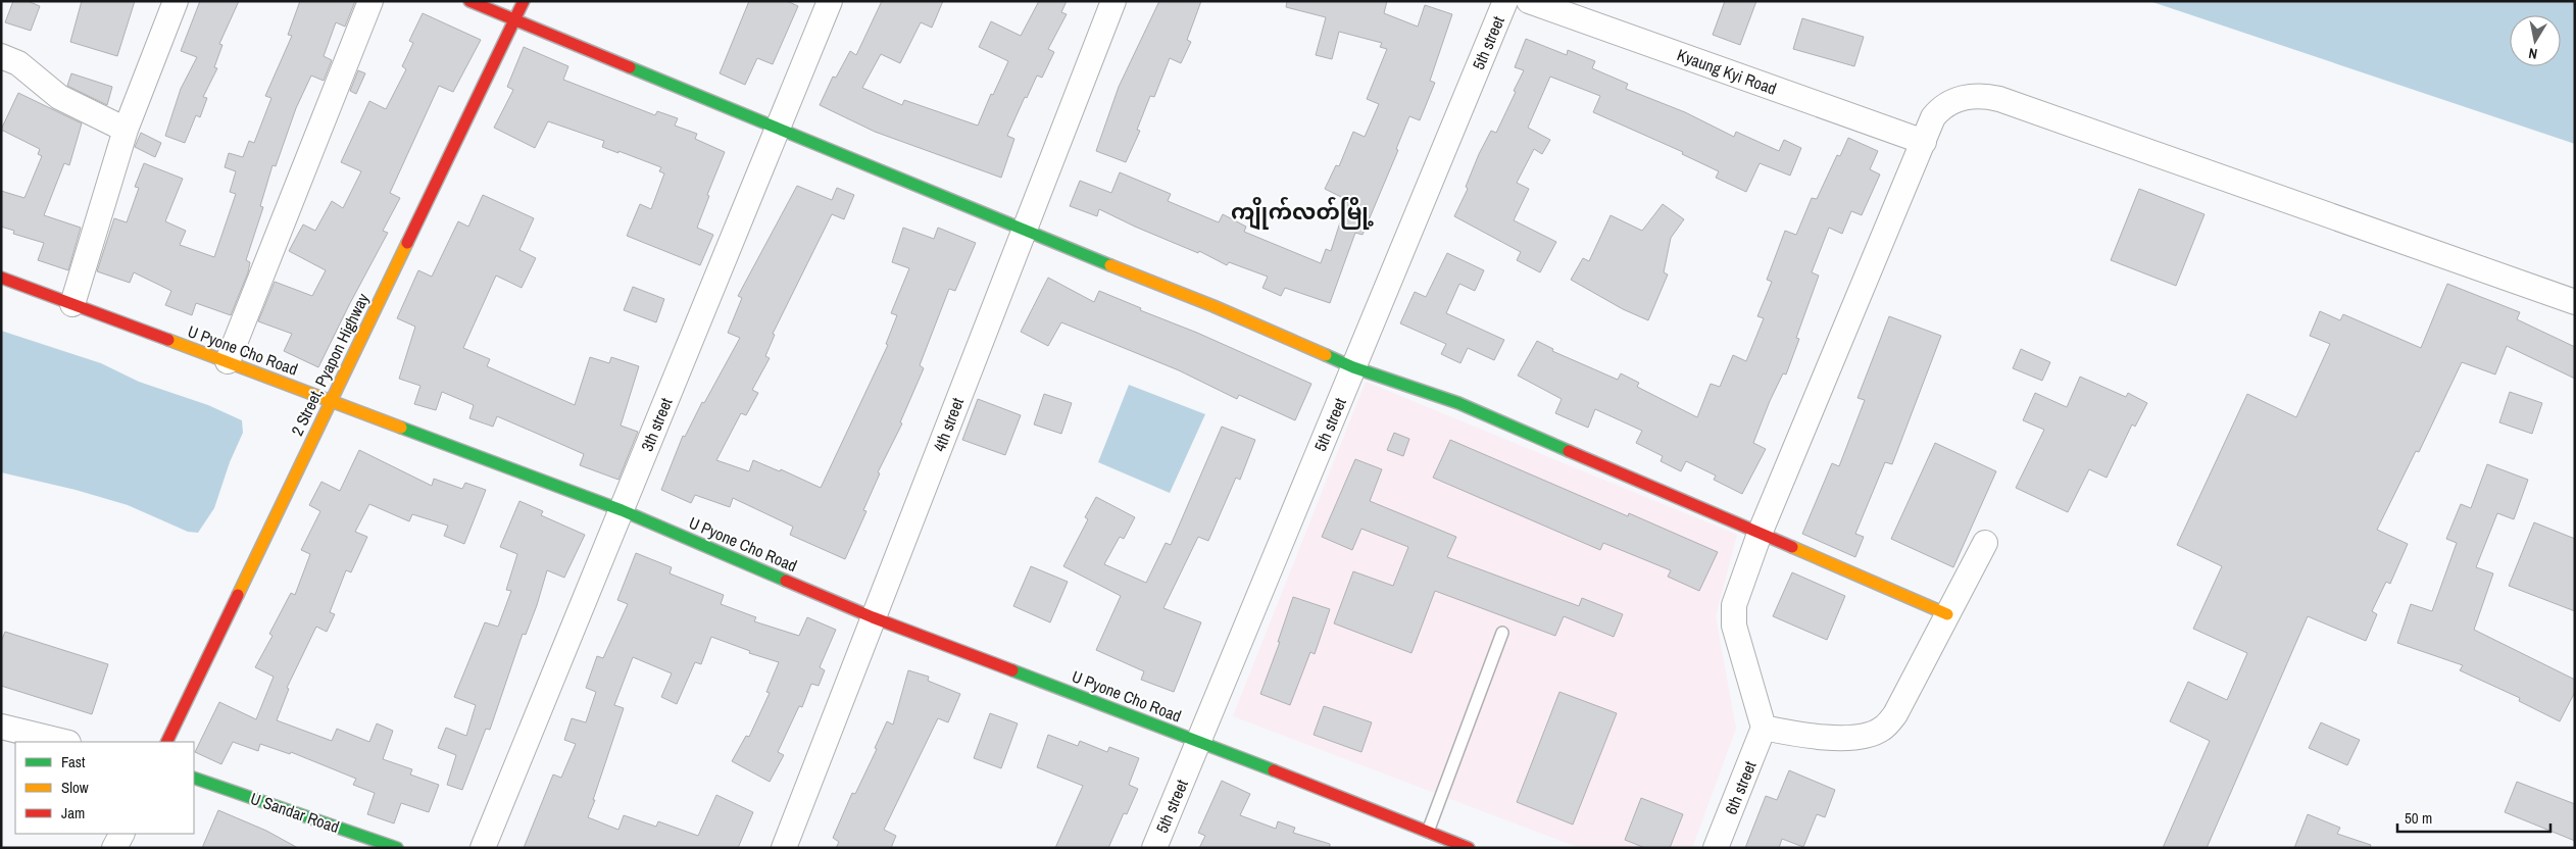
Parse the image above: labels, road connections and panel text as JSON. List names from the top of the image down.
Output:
{
  "streets": {
    "street": [
      "5th street",
      "Kyaung Kyi Road",
      "U Pyone Cho Road",
      "2 Street, Pyapon Highway",
      "3th street",
      "4th street",
      "6th street",
      "U Sandar Road"
    ]
  },
  "crossings": [
    ["5th street", "U Pyone Cho Road"],
    ["U Pyone Cho Road", "2 Street, Pyapon Highway"],
    ["U Pyone Cho Road", "3th street"],
    ["U Pyone Cho Road", "4th street"]
  ],
  "districts": ["ကျိုက်လတ်မြို့"],
  "legend": ["Fast", "Slow", "Jam"],
  "scale_bar": "50 m",
  "north": "bottom"
}
